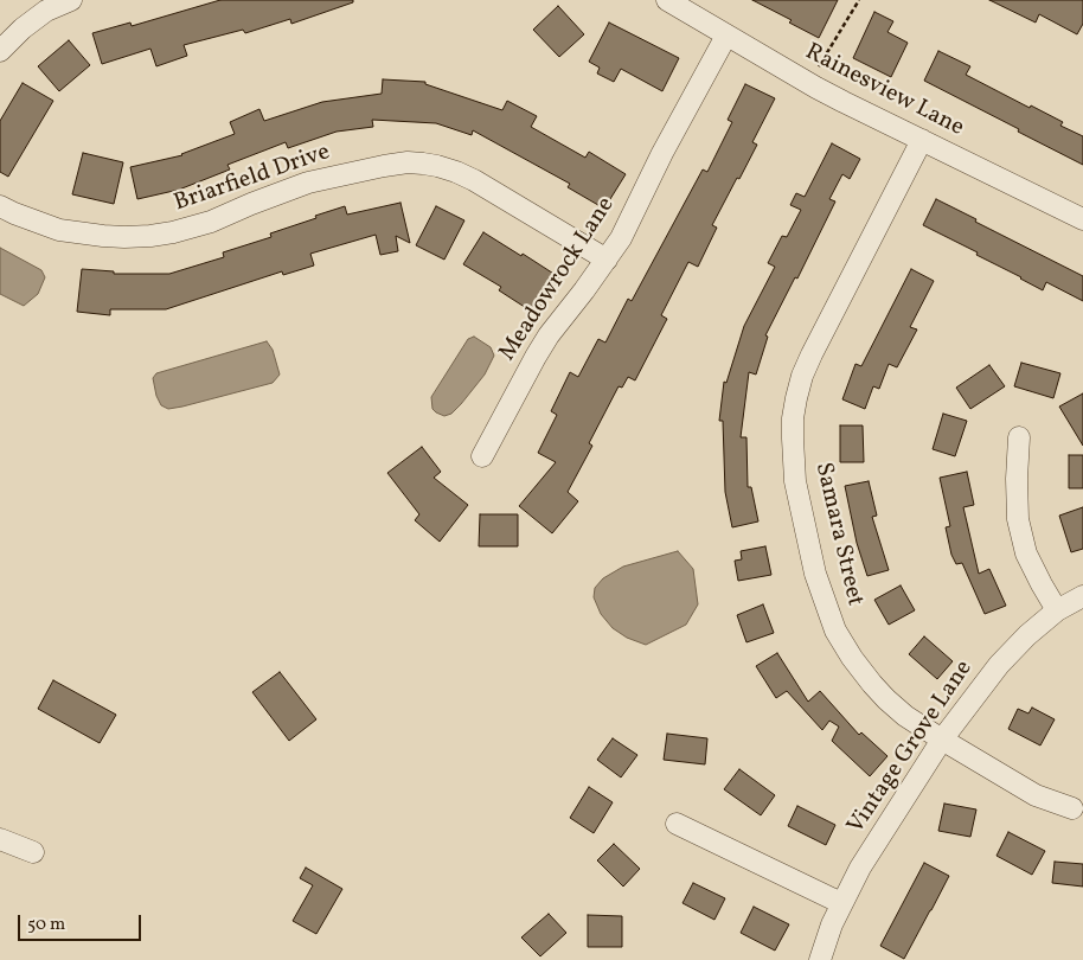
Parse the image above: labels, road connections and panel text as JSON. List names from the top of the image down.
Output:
{
  "streets": {
    "street": [
      "Rainesview Lane",
      "Briarfield Drive",
      "Meadowrock Lane",
      "Samara Street",
      "Vintage Grove Lane"
    ]
  },
  "crossings": [
    ["Rainesview Lane", "Meadowrock Lane"],
    ["Rainesview Lane", "Samara Street"],
    ["Briarfield Drive", "Meadowrock Lane"],
    ["Samara Street", "Vintage Grove Lane"]
  ],
  "scale_bar": "50 m"
}
